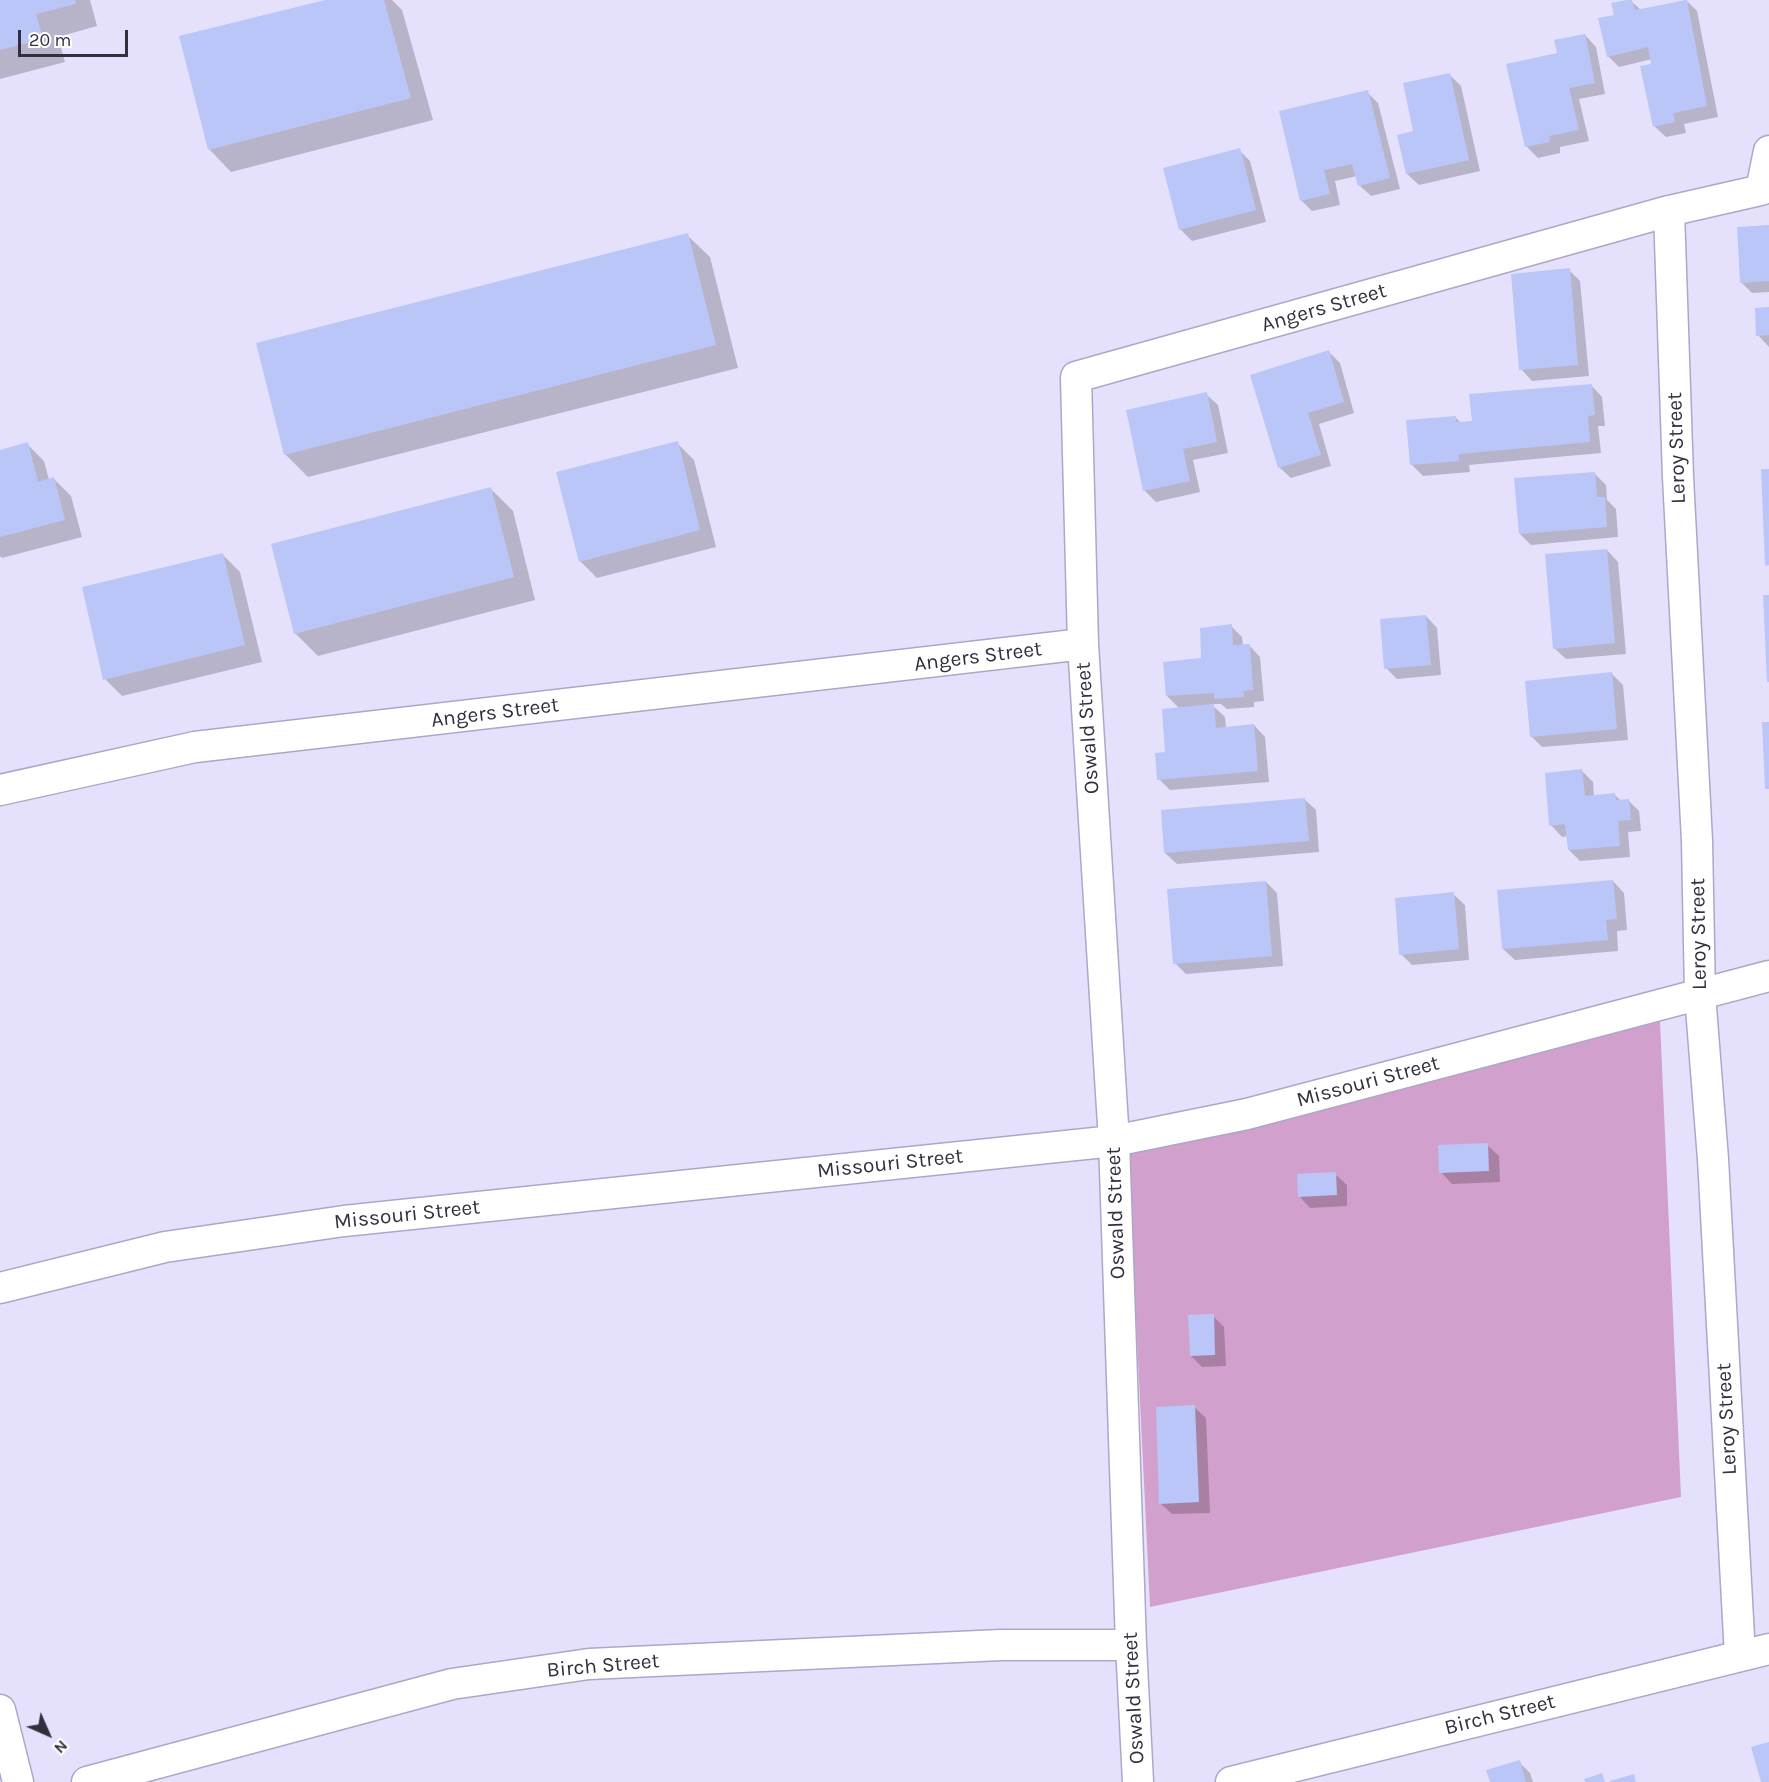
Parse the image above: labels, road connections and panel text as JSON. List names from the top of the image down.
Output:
{
  "streets": {
    "street": [
      "Angers Street",
      "Leroy Street",
      "Oswald Street",
      "Missouri Street",
      "Birch Street"
    ]
  },
  "crossings": [
    ["Angers Street", "Leroy Street"],
    ["Angers Street", "Oswald Street"],
    ["Leroy Street", "Missouri Street"],
    ["Leroy Street", "Birch Street"],
    ["Oswald Street", "Missouri Street"],
    ["Oswald Street", "Birch Street"]
  ],
  "scale_bar": "20 m",
  "north": "bottom right"
}
